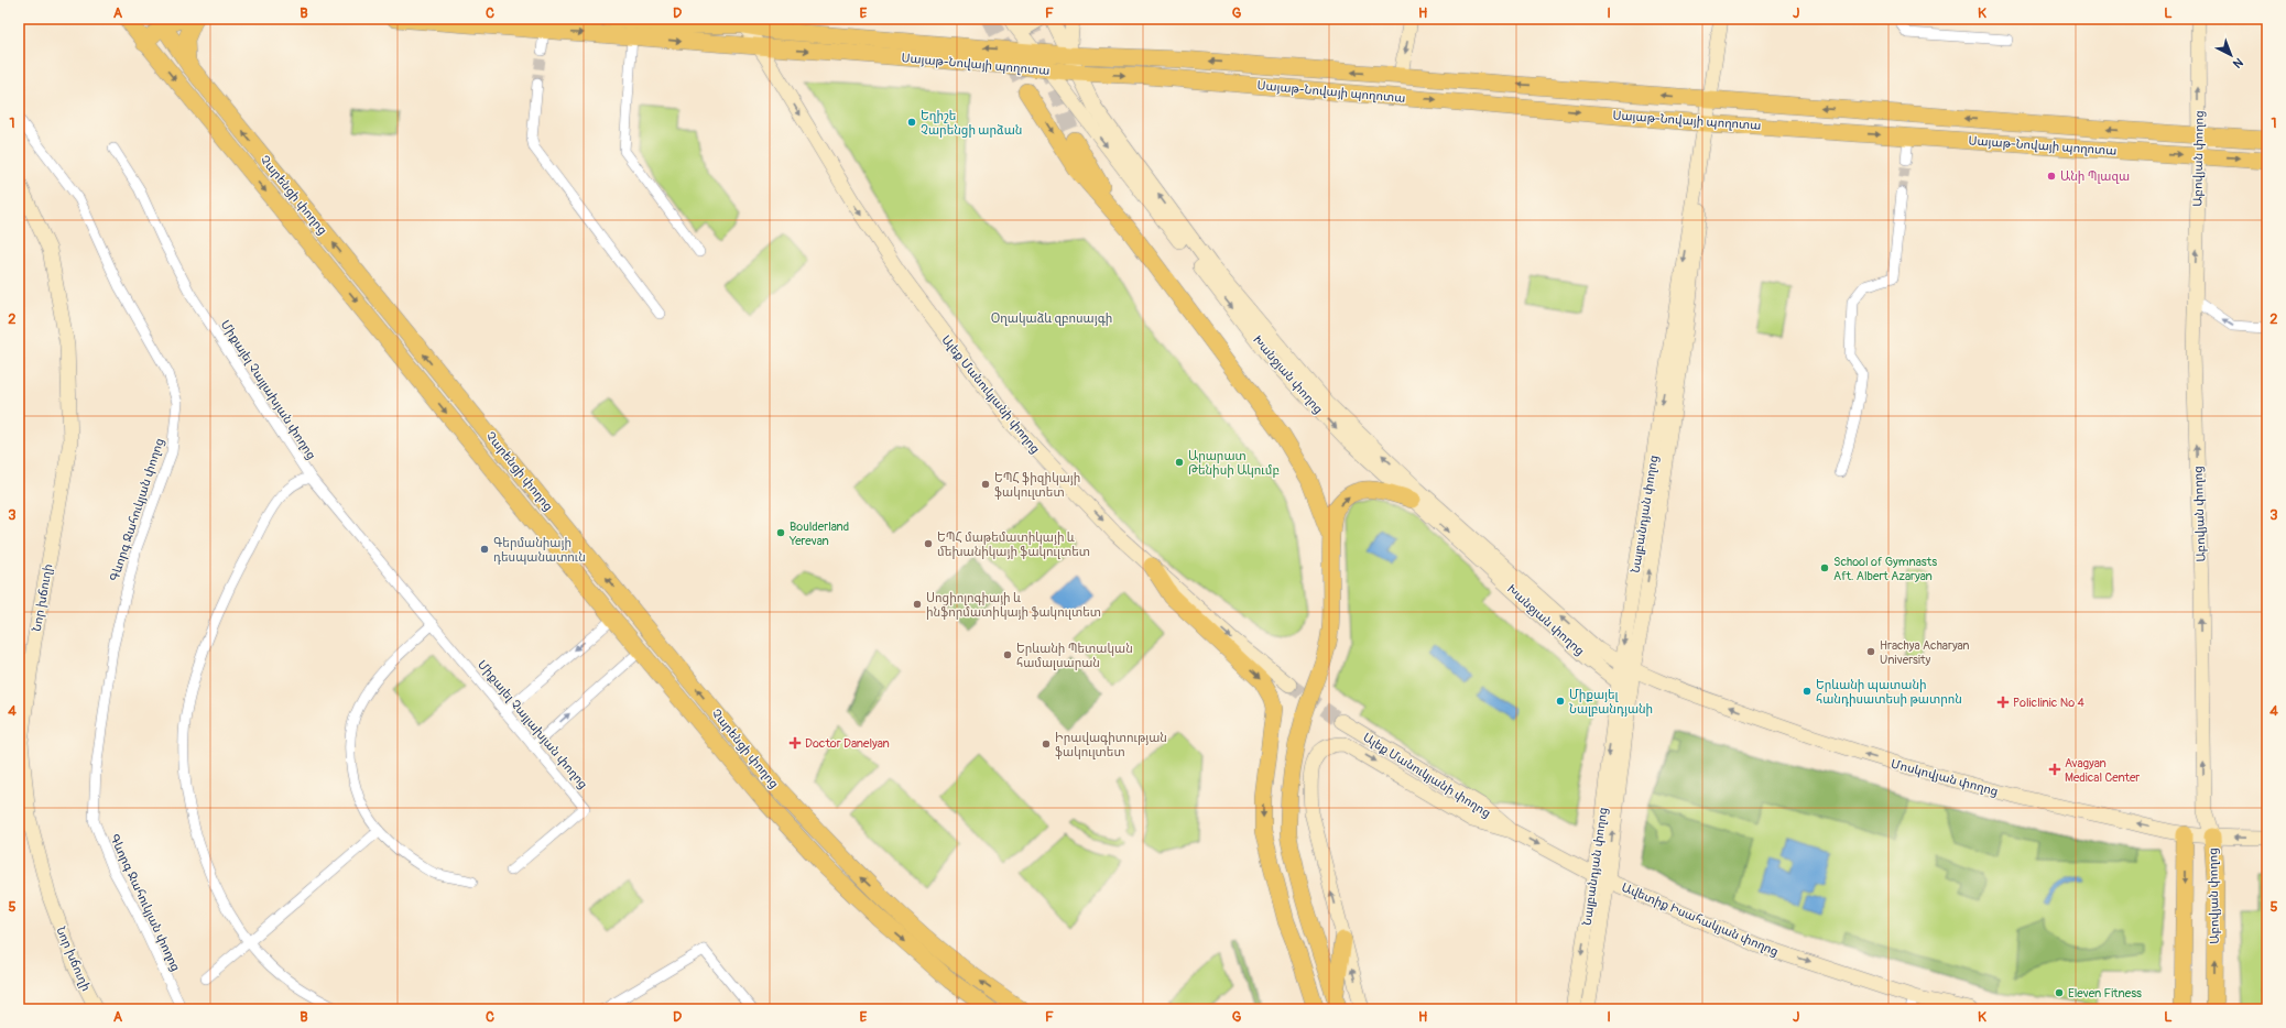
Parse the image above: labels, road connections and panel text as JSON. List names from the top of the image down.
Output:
{
  "streets": {
    "main road": [
      "Սայաթ-Նովայի պողոտա",
      "Աբովյան փողոց",
      "Չարենցի փողոց",
      "Խանջյան փողոց",
      "Ալեք Մանուկյանի փողոց",
      "Նալբանդյան փողոց",
      "Նոր խճուղի",
      "Մոսկովյան փողոց",
      "Ավետիք Իսահակյան փողոց"
    ],
    "street": ["Միքայել Չայլախյան փողոց", "Գևորգ Ջահուկյան փողոց"]
  },
  "crossings": [
    ["Սայաթ-Նովայի պողոտա", "Աբովյան փողոց"],
    ["Սայաթ-Նովայի պողոտա", "Խանջյան փողոց"],
    ["Սայաթ-Նովայի պողոտա", "Ալեք Մանուկյանի փողոց"],
    ["Սայաթ-Նովայի պողոտա", "Նալբանդյան փողոց"],
    ["Աբովյան փողոց", "Մոսկովյան փողոց"],
    ["Խանջյան փողոց", "Նալբանդյան փողոց"],
    ["Խանջյան փողոց", "Մոսկովյան փողոց"],
    ["Ալեք Մանուկյանի փողոց", "Նալբանդյան փողոց"],
    ["Ալեք Մանուկյանի փողոց", "Ավետիք Իսահակյան փողոց"],
    ["Նալբանդյան փողոց", "Մոսկովյան փողոց"],
    ["Նալբանդյան փողոց", "Ավետիք Իսահակյան փողոց"]
  ],
  "one_way": ["Աբովյան փողոց", "Մոսկովյան փողոց", "Ավետիք Իսահակյան փողոց"],
  "parks": ["Օղակաձև զբոսայգի"],
  "places": {
    "other": [
      "Եղիշե Չարենցի արձան",
      "Անի Պլազա",
      "Արարատ Թենիսի Ակումբ",
      "ԵՊՀ ֆիզիկայի ֆակուլտետ",
      "Boulderland Yerevan",
      "ԵՊՀ մաթեմատիկայի և մեխանիկայի ֆակուլտետ",
      "Գերմանիայի դեսպանատուն",
      "School of Gymnasts Aft. Albert Azaryan",
      "Սոցիոլոգիայի և ինֆորմատիկայի ֆակուլտետ",
      "Hrachya Acharyan University",
      "Երևանի Պետական համալսարան",
      "Երևանի պատանի հանդիսատեսի թատրոն",
      "Միքայել Նալբանդյանի",
      "Իրավագիտության ֆակուլտետ",
      "Eleven Fitness"
    ],
    "health": ["Policlinic No 4", "Doctor Danelyan", "Avagyan Medical Center"]
  },
  "north": "bottom right",
  "grid": {
    "columns": [
      "A",
      "B",
      "C",
      "D",
      "E",
      "F",
      "G",
      "H",
      "I",
      "J",
      "K",
      "L"
    ],
    "rows": [
      "1",
      "2",
      "3",
      "4",
      "5"
    ]
  }
}
